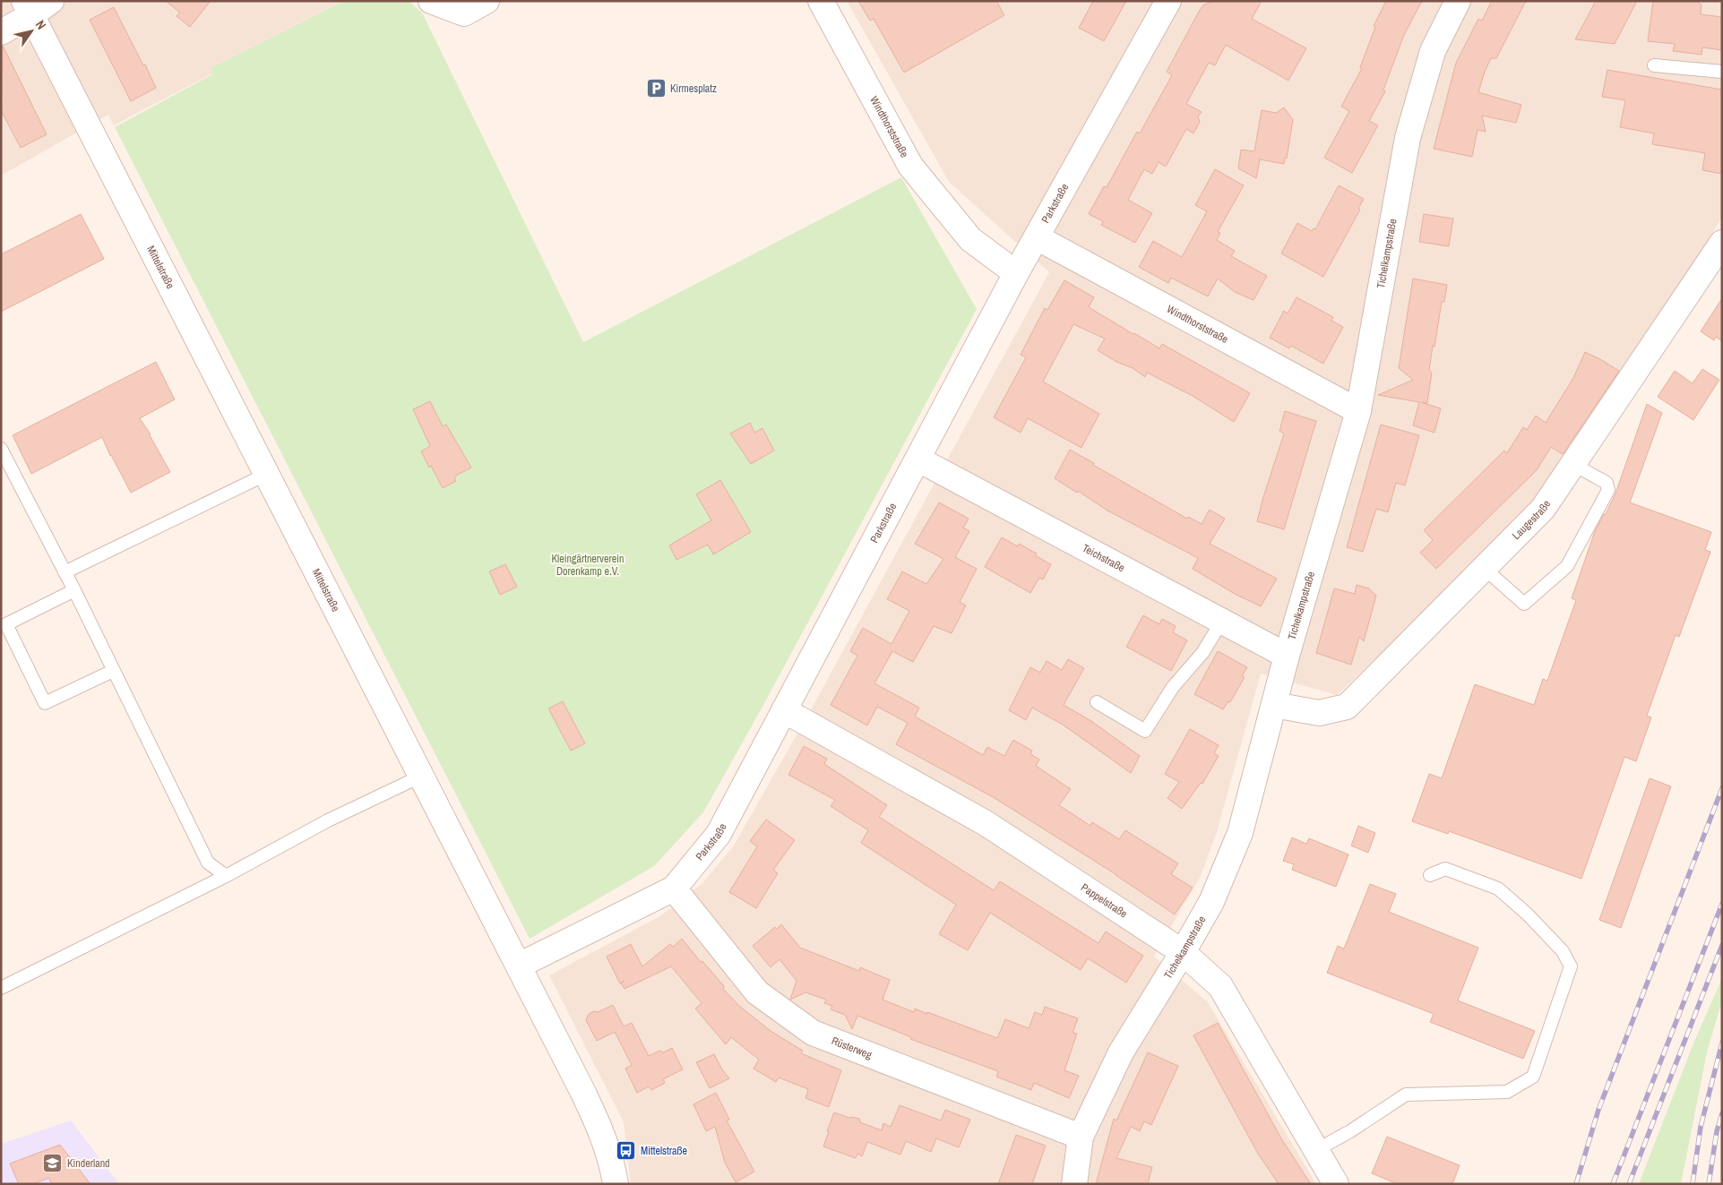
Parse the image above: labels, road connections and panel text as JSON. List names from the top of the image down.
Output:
{
  "streets": {
    "street": [
      "Windthorststraße",
      "Parkstraße",
      "Tichelkampstraße",
      "Mittelstraße",
      "Laugestraße",
      "Teichstraße",
      "Pappelstraße",
      "Rüsterweg"
    ]
  },
  "crossings": [
    ["Windthorststraße", "Parkstraße"],
    ["Windthorststraße", "Tichelkampstraße"],
    ["Parkstraße", "Mittelstraße"],
    ["Parkstraße", "Teichstraße"],
    ["Parkstraße", "Pappelstraße"],
    ["Parkstraße", "Rüsterweg"],
    ["Tichelkampstraße", "Laugestraße"],
    ["Tichelkampstraße", "Teichstraße"],
    ["Tichelkampstraße", "Pappelstraße"],
    ["Tichelkampstraße", "Rüsterweg"]
  ],
  "parks": ["Kleingärtnerverein Dorenkamp e.V."],
  "places": {
    "parking": ["Kirmesplatz"],
    "bus stop": ["Mittelstraße"],
    "school or university": ["Kinderland"]
  },
  "north": "top right"
}
